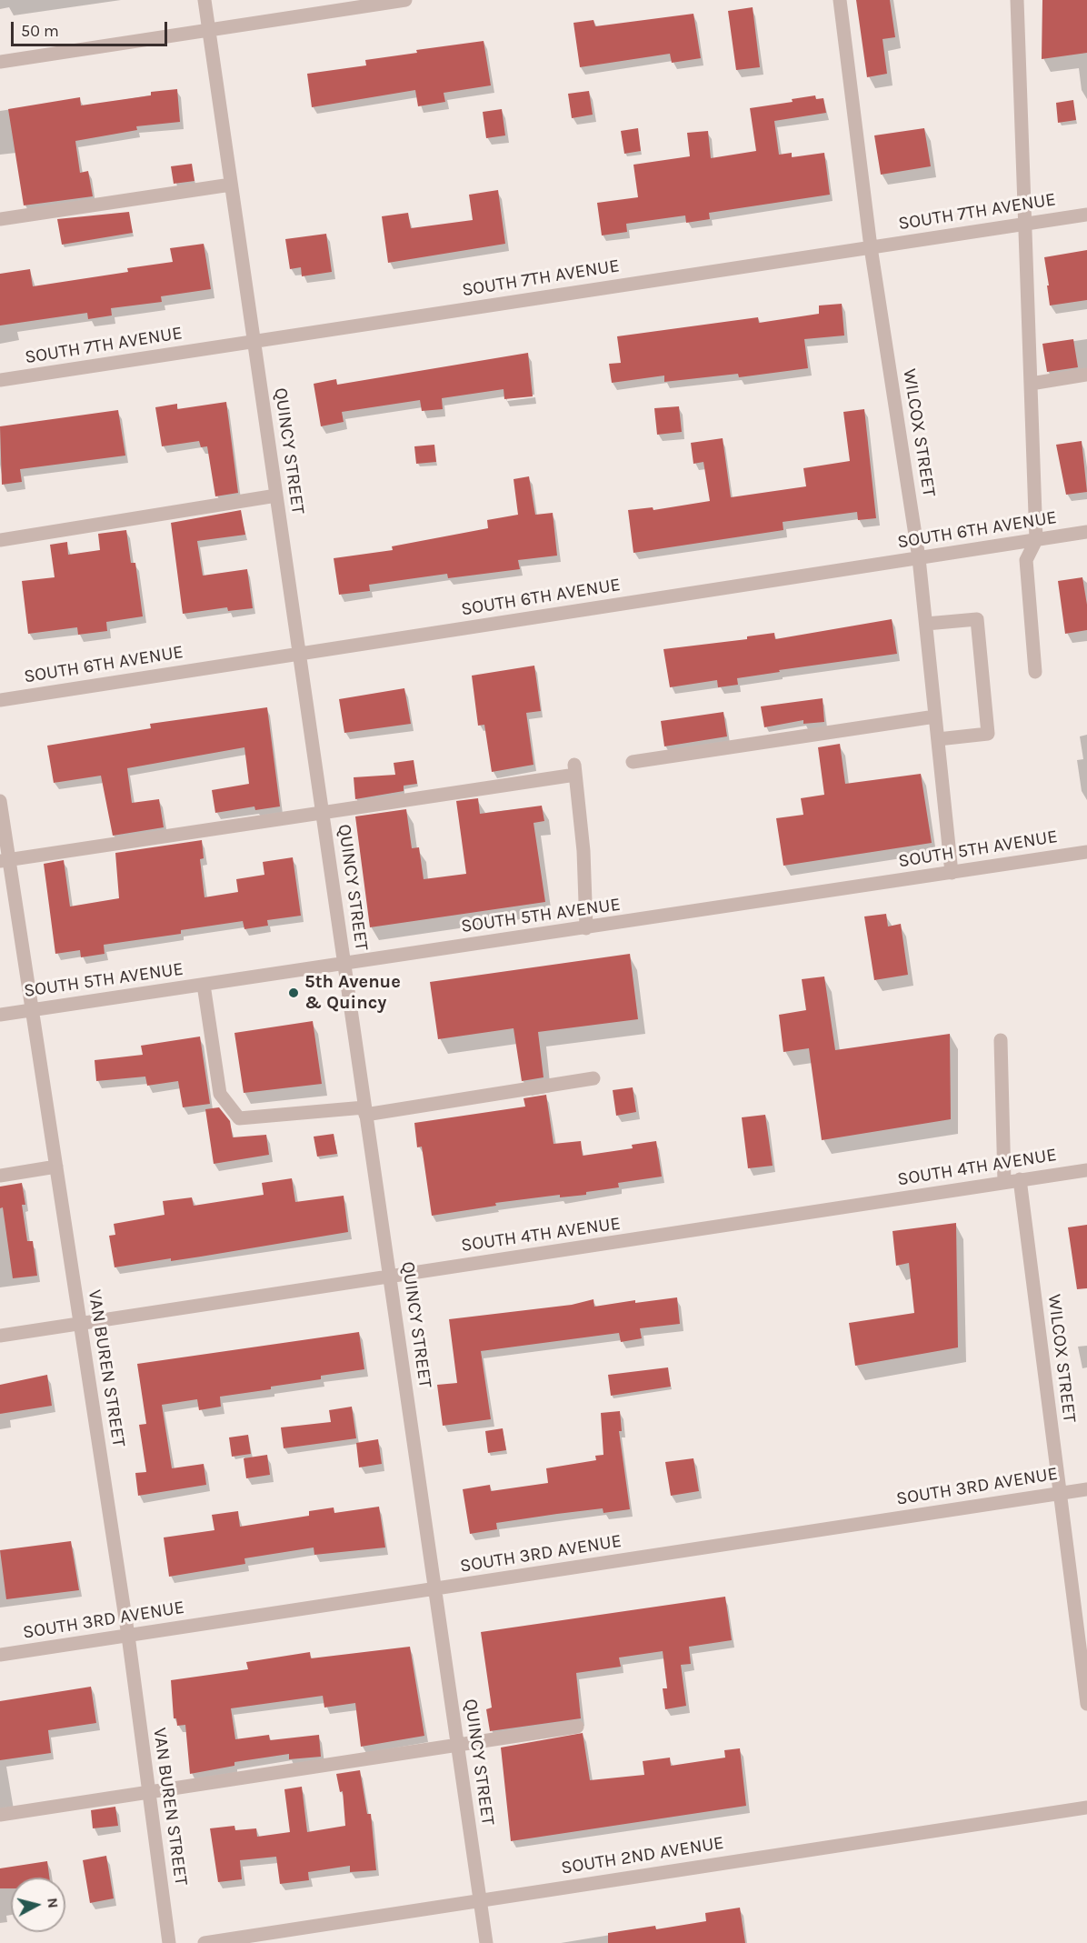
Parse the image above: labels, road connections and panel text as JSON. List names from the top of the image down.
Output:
{
  "streets": {
    "street": [
      "SOUTH 7TH AVENUE",
      "WILCOX STREET",
      "QUINCY STREET",
      "SOUTH 6TH AVENUE",
      "SOUTH 5TH AVENUE",
      "SOUTH 4TH AVENUE",
      "VAN BUREN STREET",
      "SOUTH 3RD AVENUE",
      "SOUTH 2ND AVENUE"
    ]
  },
  "crossings": [
    ["SOUTH 7TH AVENUE", "WILCOX STREET"],
    ["SOUTH 7TH AVENUE", "QUINCY STREET"],
    ["WILCOX STREET", "SOUTH 6TH AVENUE"],
    ["WILCOX STREET", "SOUTH 5TH AVENUE"],
    ["WILCOX STREET", "SOUTH 4TH AVENUE"],
    ["WILCOX STREET", "SOUTH 3RD AVENUE"],
    ["QUINCY STREET", "SOUTH 6TH AVENUE"],
    ["QUINCY STREET", "SOUTH 5TH AVENUE"],
    ["QUINCY STREET", "SOUTH 4TH AVENUE"],
    ["QUINCY STREET", "SOUTH 3RD AVENUE"],
    ["QUINCY STREET", "SOUTH 2ND AVENUE"],
    ["SOUTH 5TH AVENUE", "VAN BUREN STREET"],
    ["SOUTH 4TH AVENUE", "VAN BUREN STREET"],
    ["VAN BUREN STREET", "SOUTH 3RD AVENUE"]
  ],
  "places": ["5th Avenue & Quincy"],
  "scale_bar": "50 m",
  "north": "right"
}
